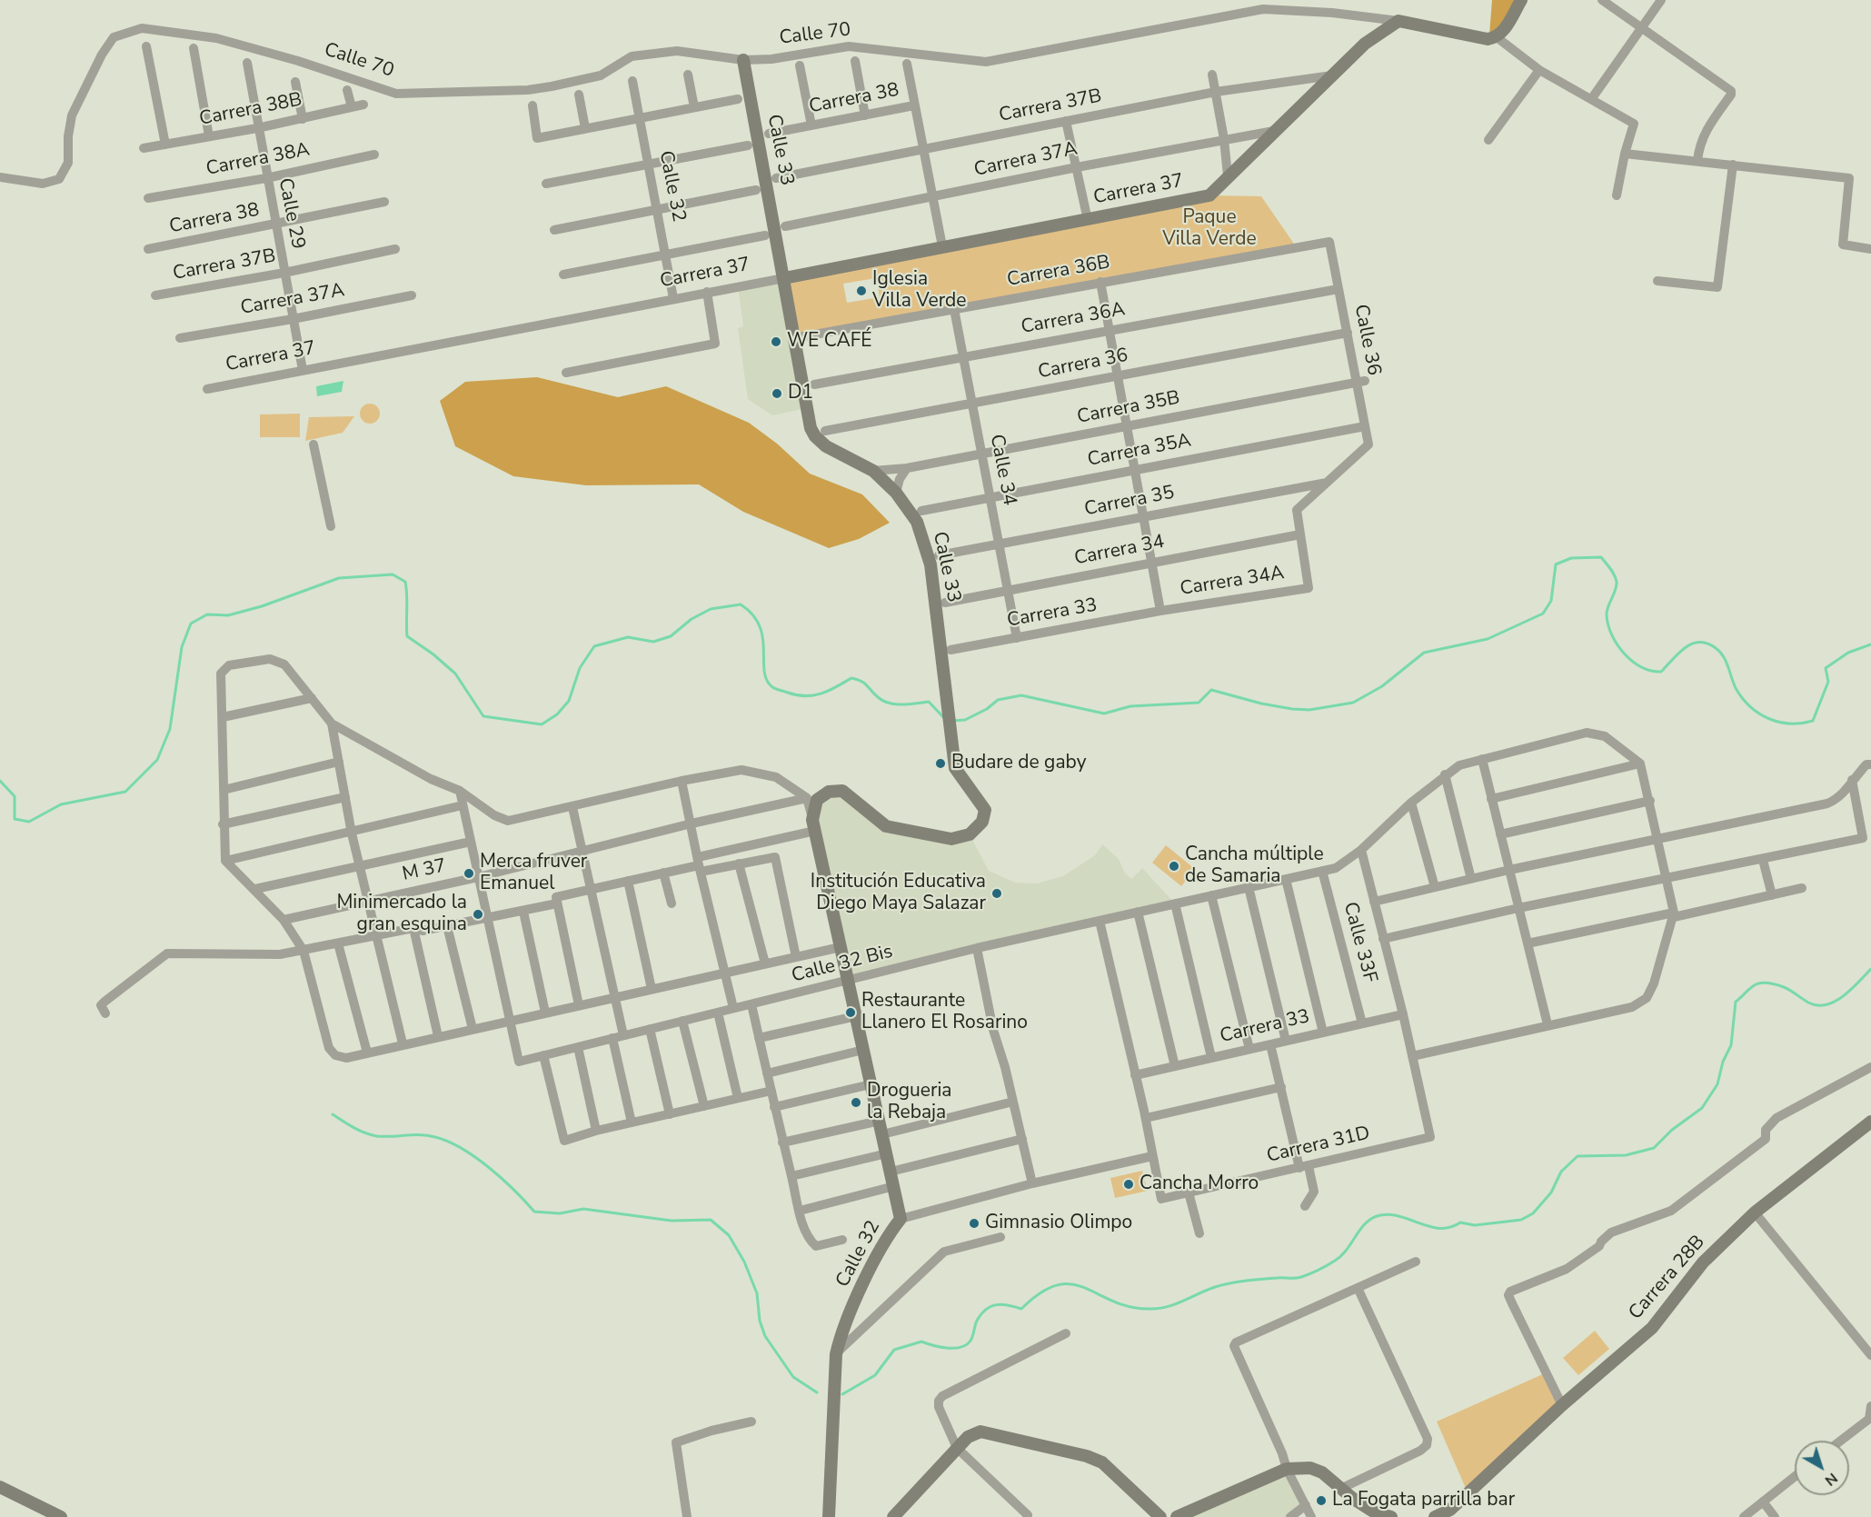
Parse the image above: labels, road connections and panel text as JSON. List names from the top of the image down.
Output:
{
  "streets": {
    "street": [
      "Calle 70",
      "Carrera 38",
      "Carrera 37B",
      "Carrera 38B",
      "Calle 33",
      "Carrera 38A",
      "Carrera 37A",
      "Calle 32",
      "Carrera 37",
      "Calle 29",
      "Carrera 36B",
      "Carrera 36A",
      "Calle 36",
      "Carrera 36",
      "Carrera 35B",
      "Carrera 35A",
      "Calle 34",
      "Carrera 35",
      "Carrera 34",
      "Carrera 34A",
      "Carrera 33",
      "M 37",
      "Calle 33F",
      "Calle 32 Bis",
      "Carrera 31D",
      "Carrera 28B"
    ]
  },
  "crossings": [
    ["Calle 70", "Calle 33"],
    ["Carrera 38", "Calle 29"],
    ["Carrera 37B", "Calle 29"],
    ["Carrera 38B", "Calle 29"],
    ["Calle 33", "Calle 32"],
    ["Calle 33", "Carrera 37"],
    ["Calle 33", "Carrera 36B"],
    ["Calle 33", "Carrera 35B"],
    ["Carrera 38A", "Calle 29"],
    ["Carrera 37A", "Calle 29"],
    ["Calle 32", "Carrera 37"],
    ["Calle 32", "Calle 32 Bis"],
    ["Carrera 37", "Calle 29"],
    ["Carrera 36B", "Calle 36"],
    ["Carrera 36B", "Calle 34"],
    ["Carrera 36A", "Calle 36"],
    ["Carrera 36A", "Calle 34"],
    ["Calle 36", "Carrera 36"],
    ["Calle 36", "Carrera 35B"],
    ["Calle 36", "Carrera 35A"],
    ["Calle 36", "Carrera 35"],
    ["Carrera 36", "Calle 34"],
    ["Carrera 35B", "Calle 34"],
    ["Carrera 35A", "Calle 34"],
    ["Calle 34", "Carrera 35"],
    ["Calle 34", "Carrera 34"],
    ["Calle 34", "Carrera 33"],
    ["Carrera 34", "Carrera 34A"],
    ["Carrera 34A", "Carrera 33"],
    ["Carrera 33", "Calle 33F"],
    ["Calle 33F", "Calle 32 Bis"]
  ],
  "parks": ["Paque Villa Verde"],
  "places": [
    "Iglesia Villa Verde",
    "WE CAFÉ",
    "D1",
    "Budare de gaby",
    "Cancha múltiple de Samaria",
    "Merca fruver Emanuel",
    "Institución Educativa Diego Maya Salazar",
    "Minimercado la gran esquina",
    "Restaurante Llanero El Rosarino",
    "Drogueria la Rebaja",
    "Cancha Morro",
    "Gimnasio Olimpo",
    "La Fogata parrilla bar"
  ],
  "north": "bottom right"
}
